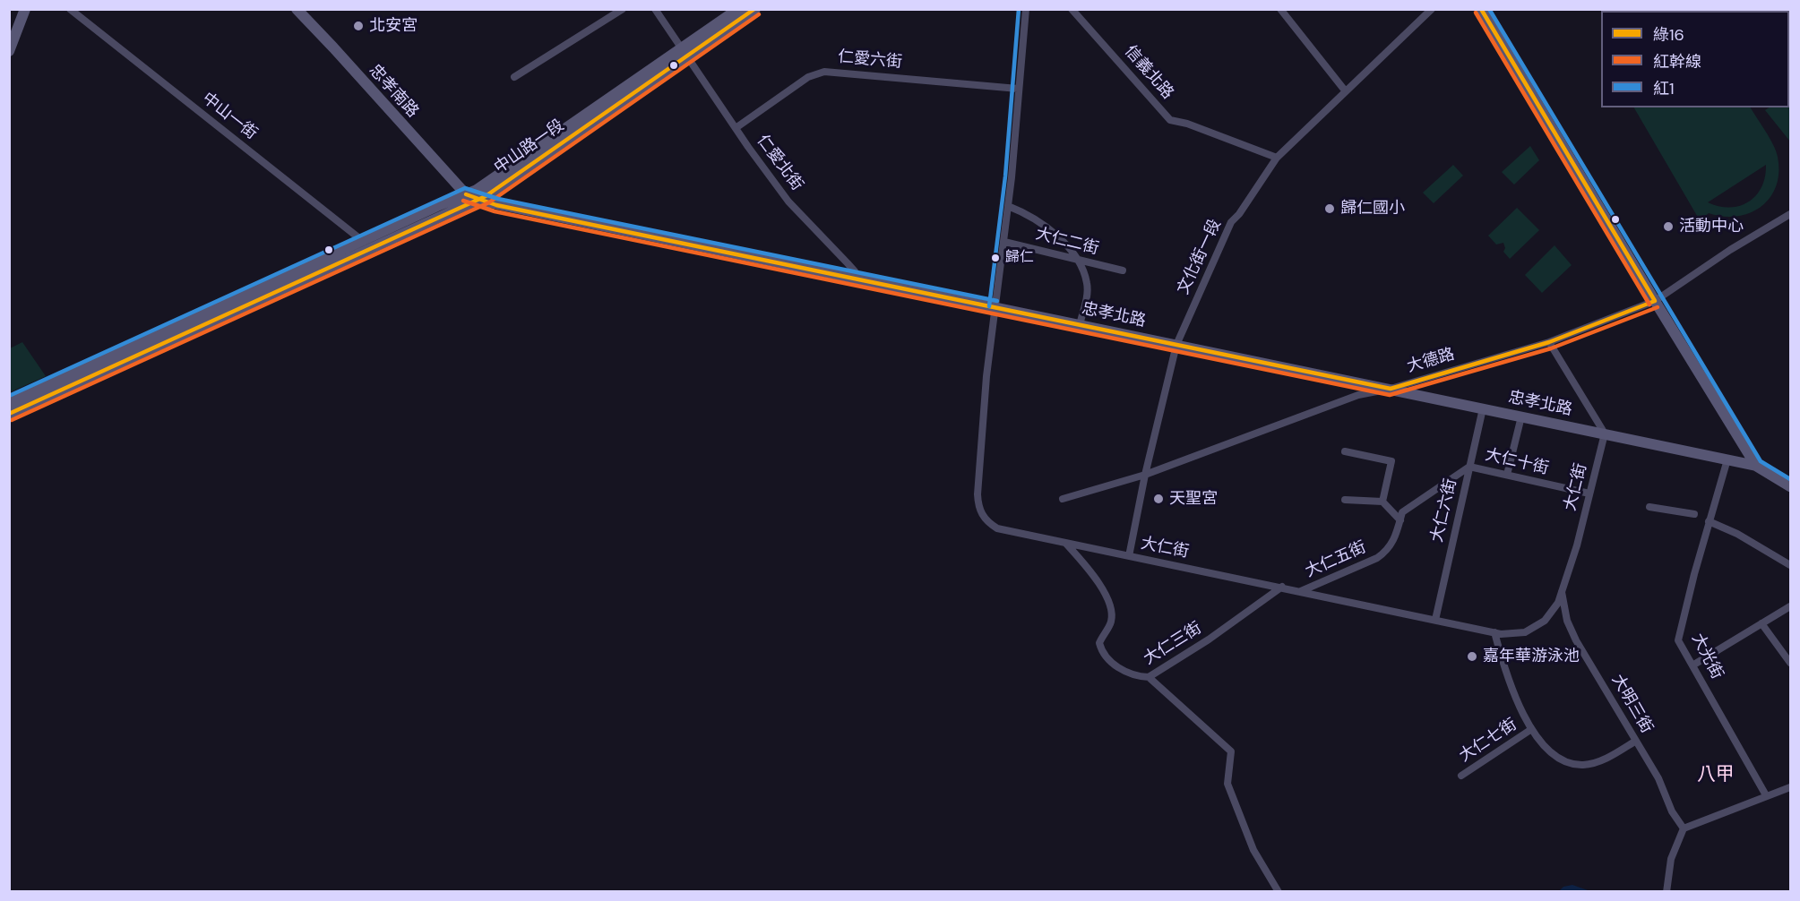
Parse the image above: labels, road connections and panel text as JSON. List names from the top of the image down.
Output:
{
  "streets": {
    "main road": ["忠孝南路", "中山路一段", "忠孝北路"],
    "street": [
      "仁愛六街",
      "信義北路",
      "中山一街",
      "仁愛北街",
      "大仁二街",
      "文化街一段",
      "大德路",
      "大仁十街",
      "大仁街",
      "大仁六街",
      "大仁五街",
      "大仁三街",
      "大光街",
      "大明三街",
      "大仁七街"
    ]
  },
  "crossings": [
    ["仁愛六街", "仁愛北街"],
    ["仁愛六街", "大仁街"],
    ["信義北路", "文化街一段"],
    ["忠孝南路", "中山路一段"],
    ["忠孝南路", "忠孝北路"],
    ["中山一街", "中山路一段"],
    ["中山路一段", "仁愛北街"],
    ["中山路一段", "忠孝北路"],
    ["仁愛北街", "忠孝北路"],
    ["大仁二街", "大仁街"],
    ["文化街一段", "忠孝北路"],
    ["文化街一段", "大德路"],
    ["文化街一段", "大仁街"],
    ["忠孝北路", "大德路"],
    ["忠孝北路", "大仁街"],
    ["忠孝北路", "大仁六街"],
    ["忠孝北路", "大光街"],
    ["大仁十街", "大仁街"],
    ["大仁十街", "大仁六街"],
    ["大仁十街", "大仁五街"],
    ["大仁街", "大仁六街"],
    ["大仁街", "大仁五街"],
    ["大仁街", "大仁三街"],
    ["大仁街", "大明三街"],
    ["大仁街", "大仁七街"],
    ["大仁六街", "大仁五街"],
    ["大明三街", "大仁七街"]
  ],
  "districts": ["八甲"],
  "places": [
    "北安宮",
    "歸仁國小",
    "活動中心",
    "歸仁",
    "天聖宮",
    "嘉年華游泳池"
  ],
  "lines": ["transit line 綠16", "transit line 紅1", "transit line 紅幹線"],
  "legend": ["綠16", "紅幹線", "紅1"]
}
